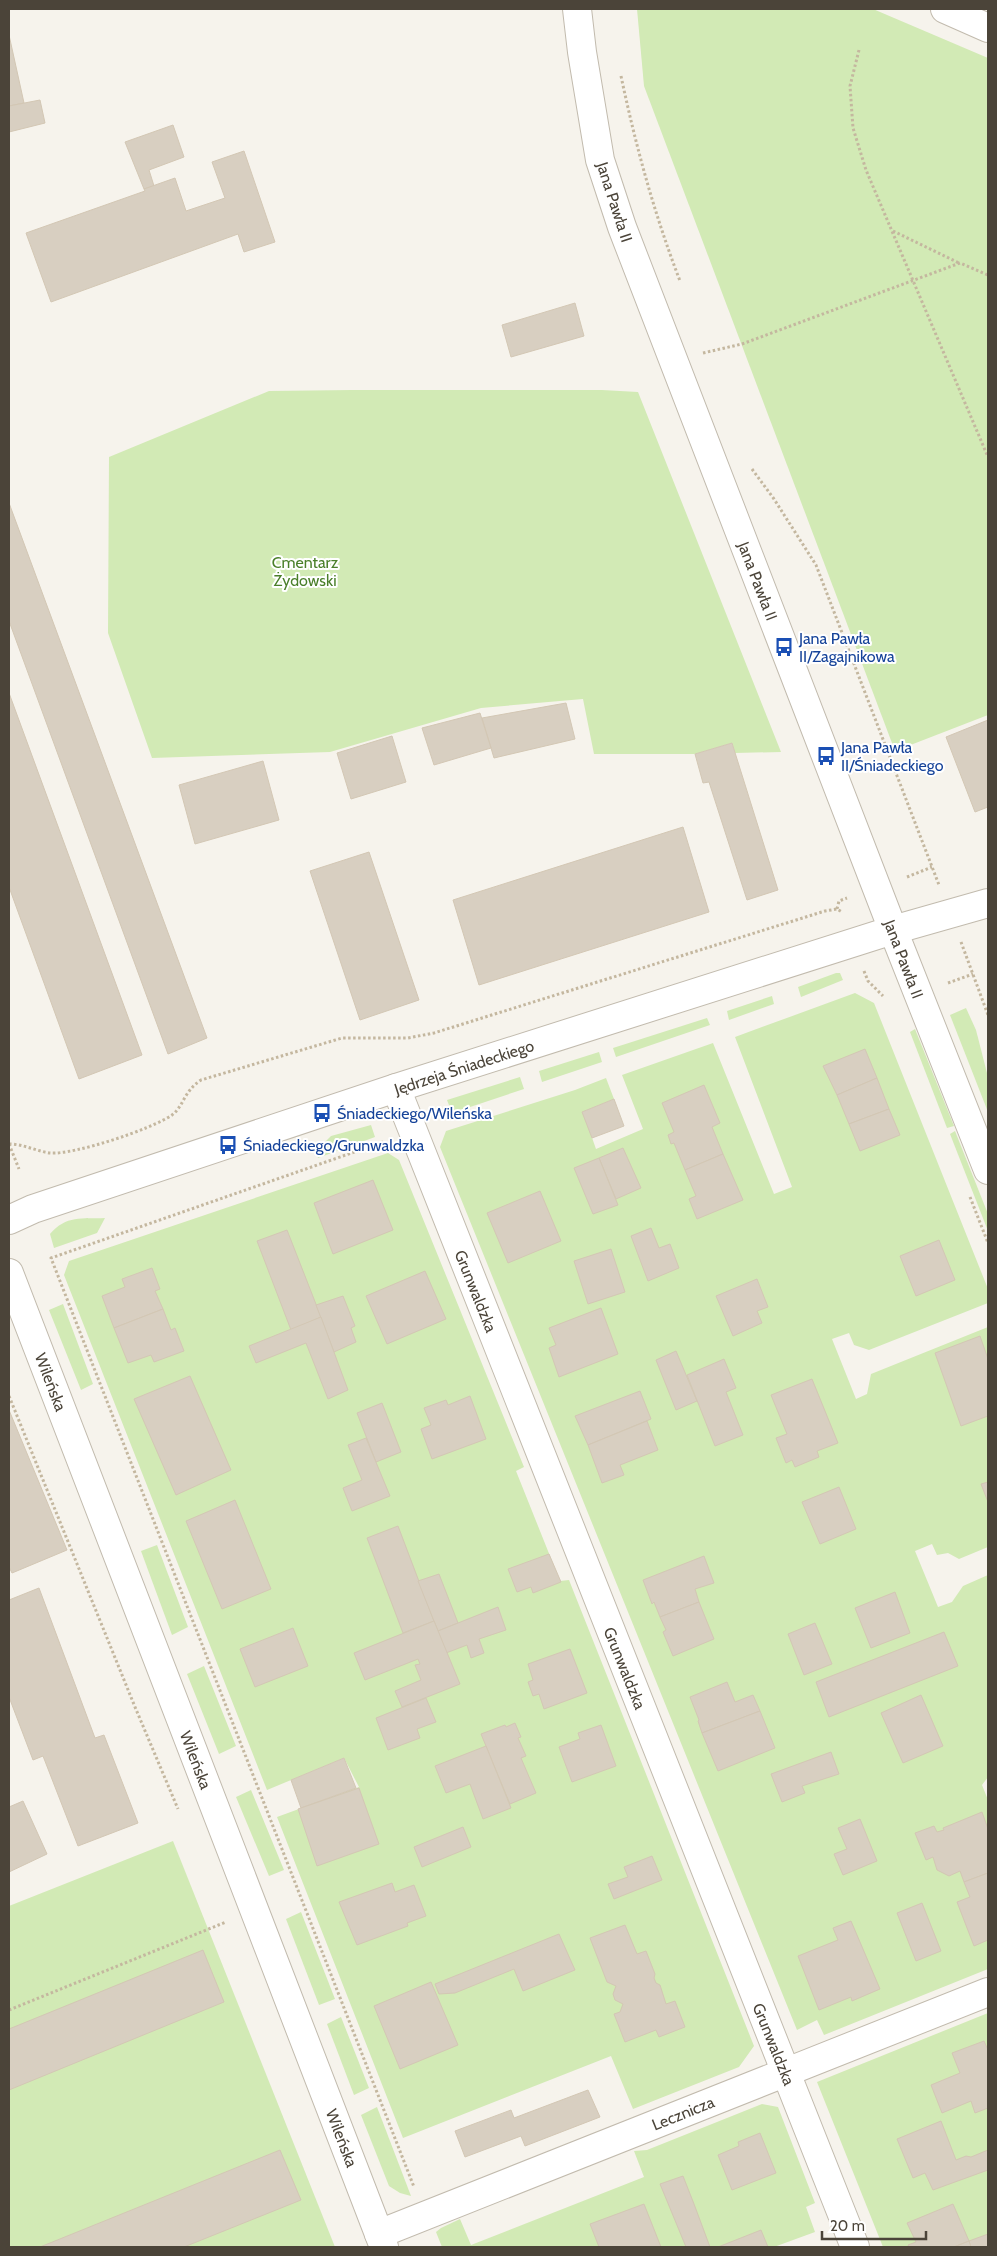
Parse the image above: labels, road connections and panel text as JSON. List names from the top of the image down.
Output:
{
  "streets": {
    "street": [
      "Jana Pawła II",
      "Jędrzeja Śniadeckiego",
      "Grunwaldzka",
      "Wileńska",
      "Lecznicza"
    ]
  },
  "crossings": [
    ["Jana Pawła II", "Jędrzeja Śniadeckiego"],
    ["Jędrzeja Śniadeckiego", "Grunwaldzka"],
    ["Grunwaldzka", "Lecznicza"],
    ["Wileńska", "Lecznicza"]
  ],
  "parks": ["Cmentarz Żydowski"],
  "places": {
    "bus stop": [
      "Jana Pawła II/Zagajnikowa",
      "Jana Pawła II/Śniadeckiego",
      "Śniadeckiego/Wileńska",
      "Śniadeckiego/Grunwaldzka"
    ]
  },
  "scale_bar": "20 m"
}
